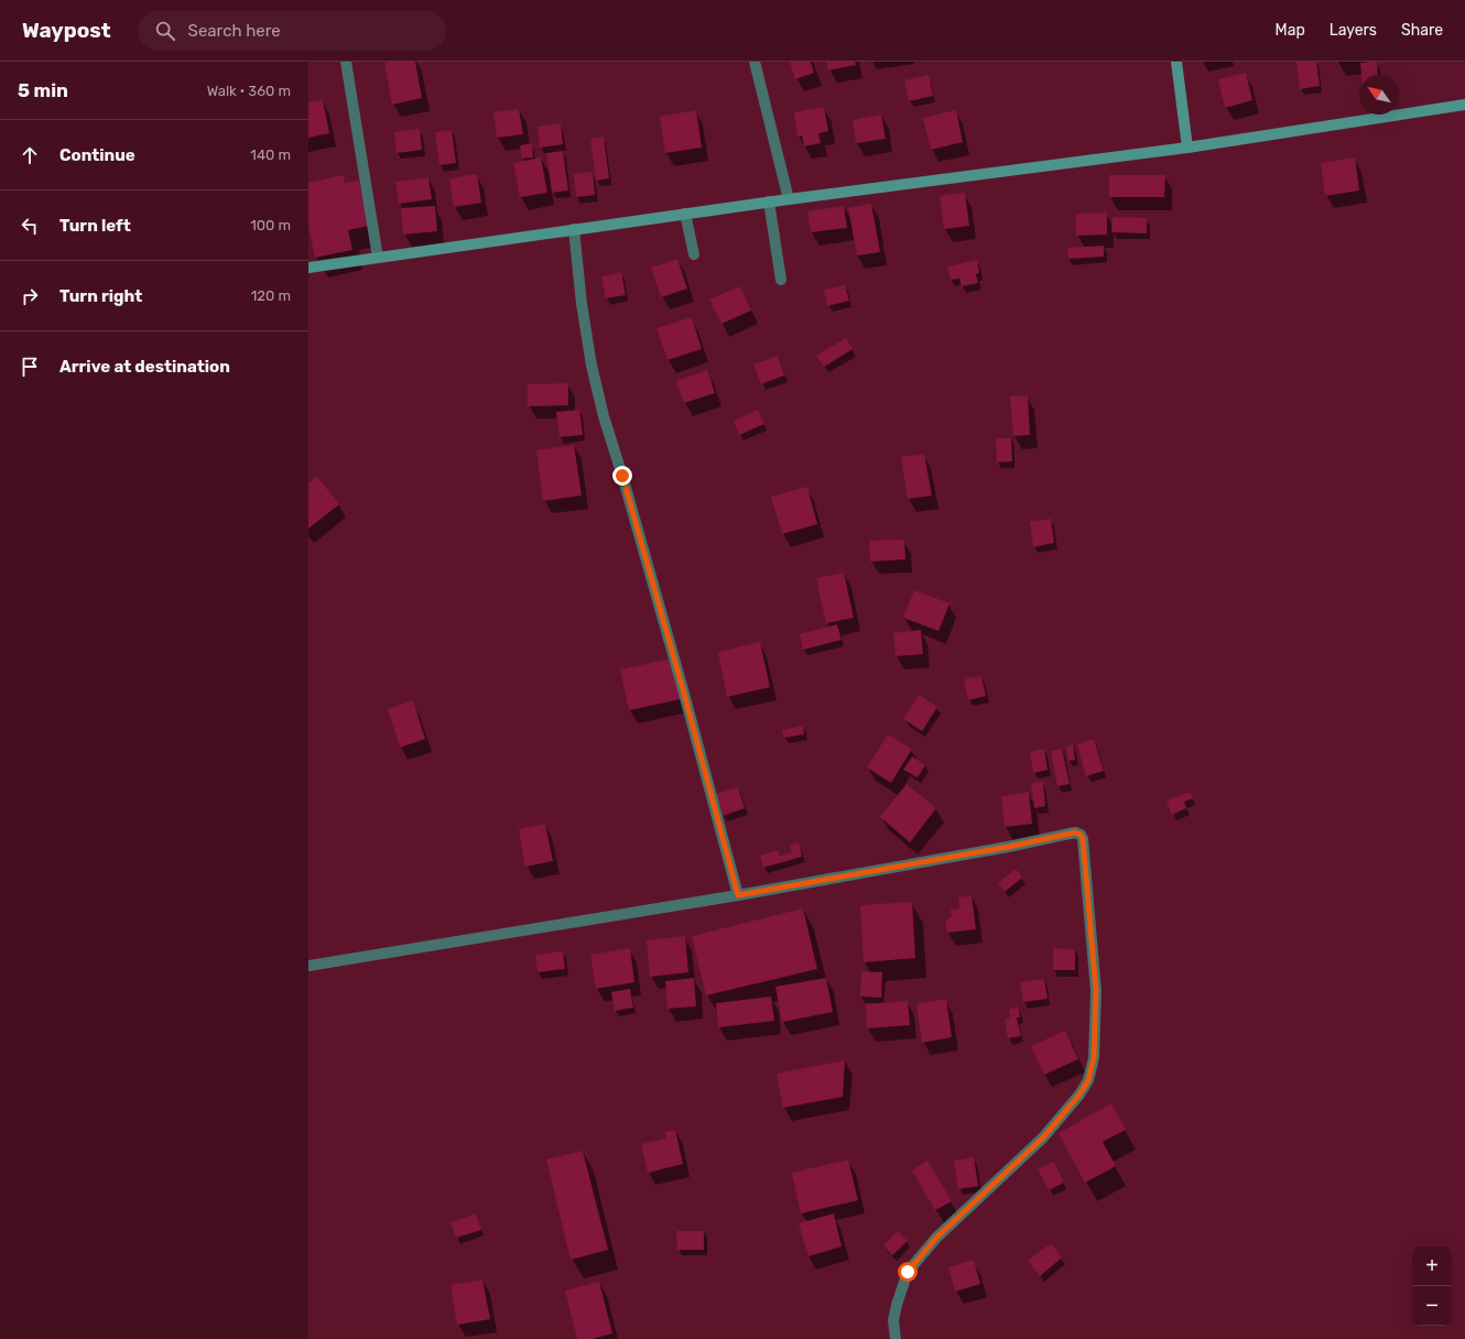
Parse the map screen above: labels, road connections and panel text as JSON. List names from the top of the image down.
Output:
{
  "north": "top left",
  "page": {
    "header": "Waypost",
    "search": "Search here",
    "nav": ["Map", "Layers", "Share"],
    "heading": ["5 min", "Walk · 360 m"],
    "list": [
      ["Continue", "140 m"],
      ["Turn left", "100 m"],
      ["Turn right", "120 m"],
      "Arrive at destination"
    ],
    "map_buttons": ["+", "−"]
  }
}
